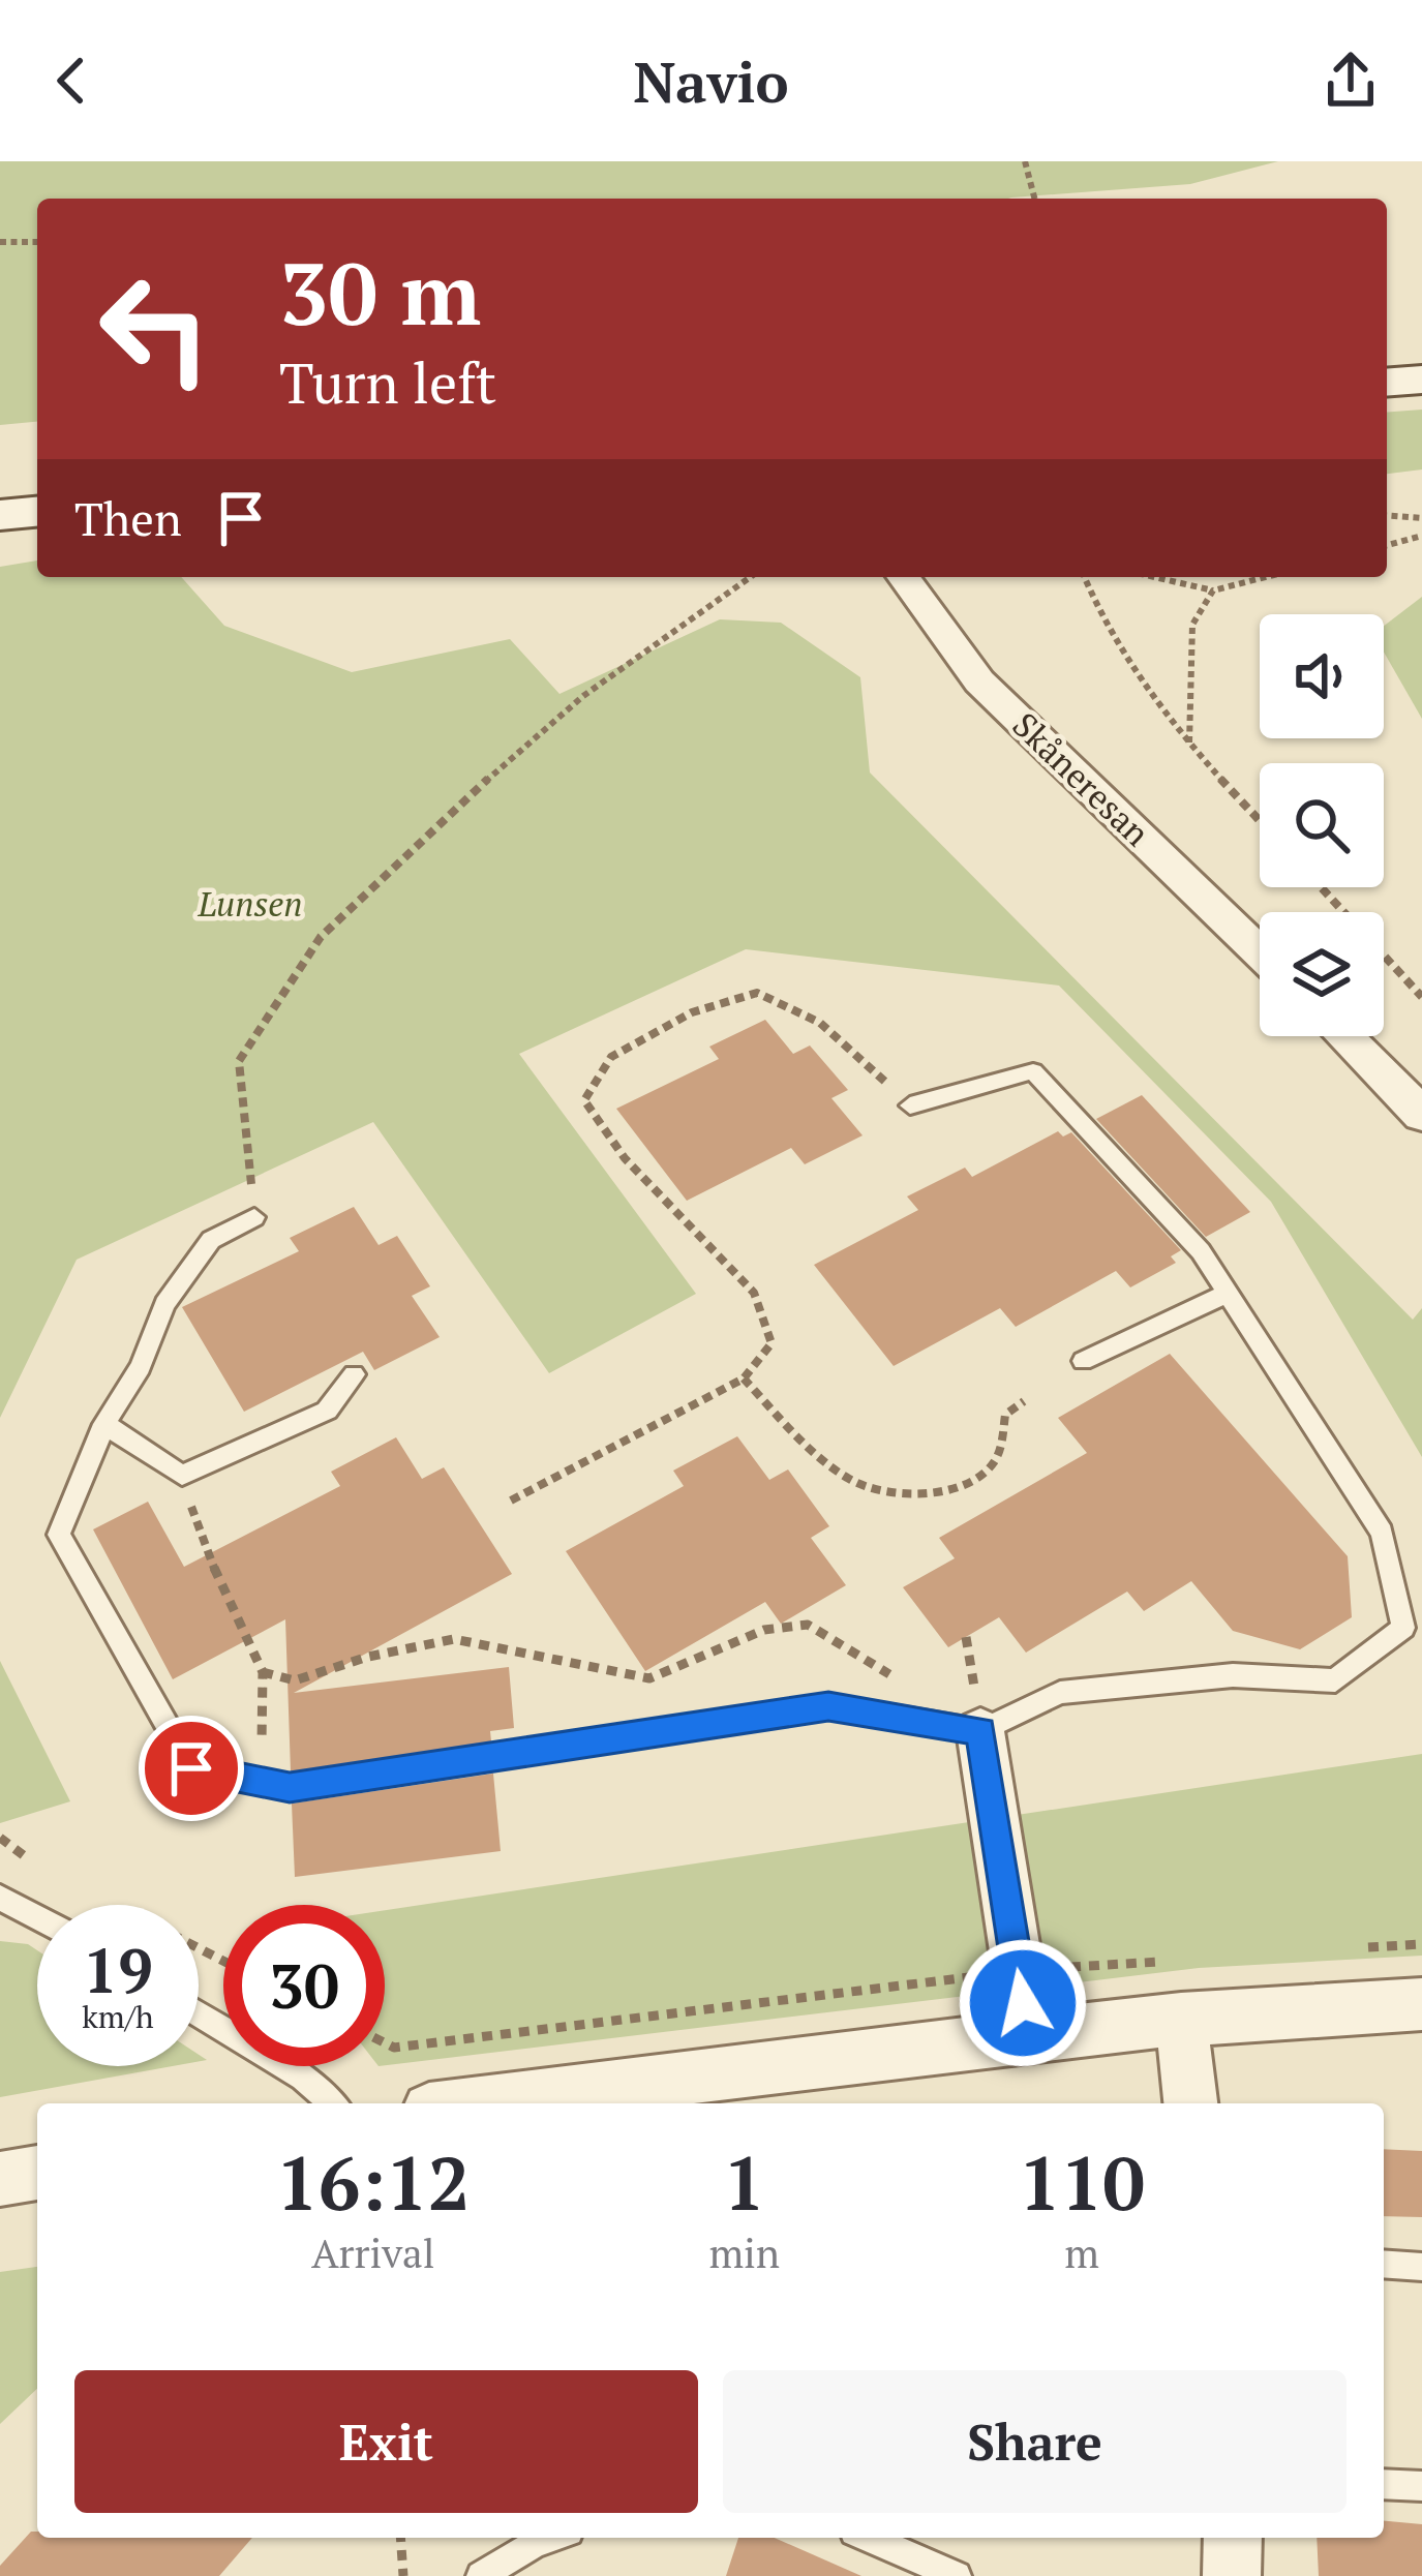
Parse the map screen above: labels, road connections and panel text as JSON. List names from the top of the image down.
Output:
{
  "streets": {
    "street": ["Skåneresan"]
  },
  "parks": ["Lunsen"],
  "page": {
    "header": "Navio",
    "turn": ["30 m", "Turn left"],
    "then": "Then",
    "speed": "19 km/h",
    "limit": "30",
    "eta": [
      "16:12",
      "Arrival",
      "1",
      "min",
      "110",
      "m"
    ],
    "buttons": ["Exit", "Share"]
  }
}
